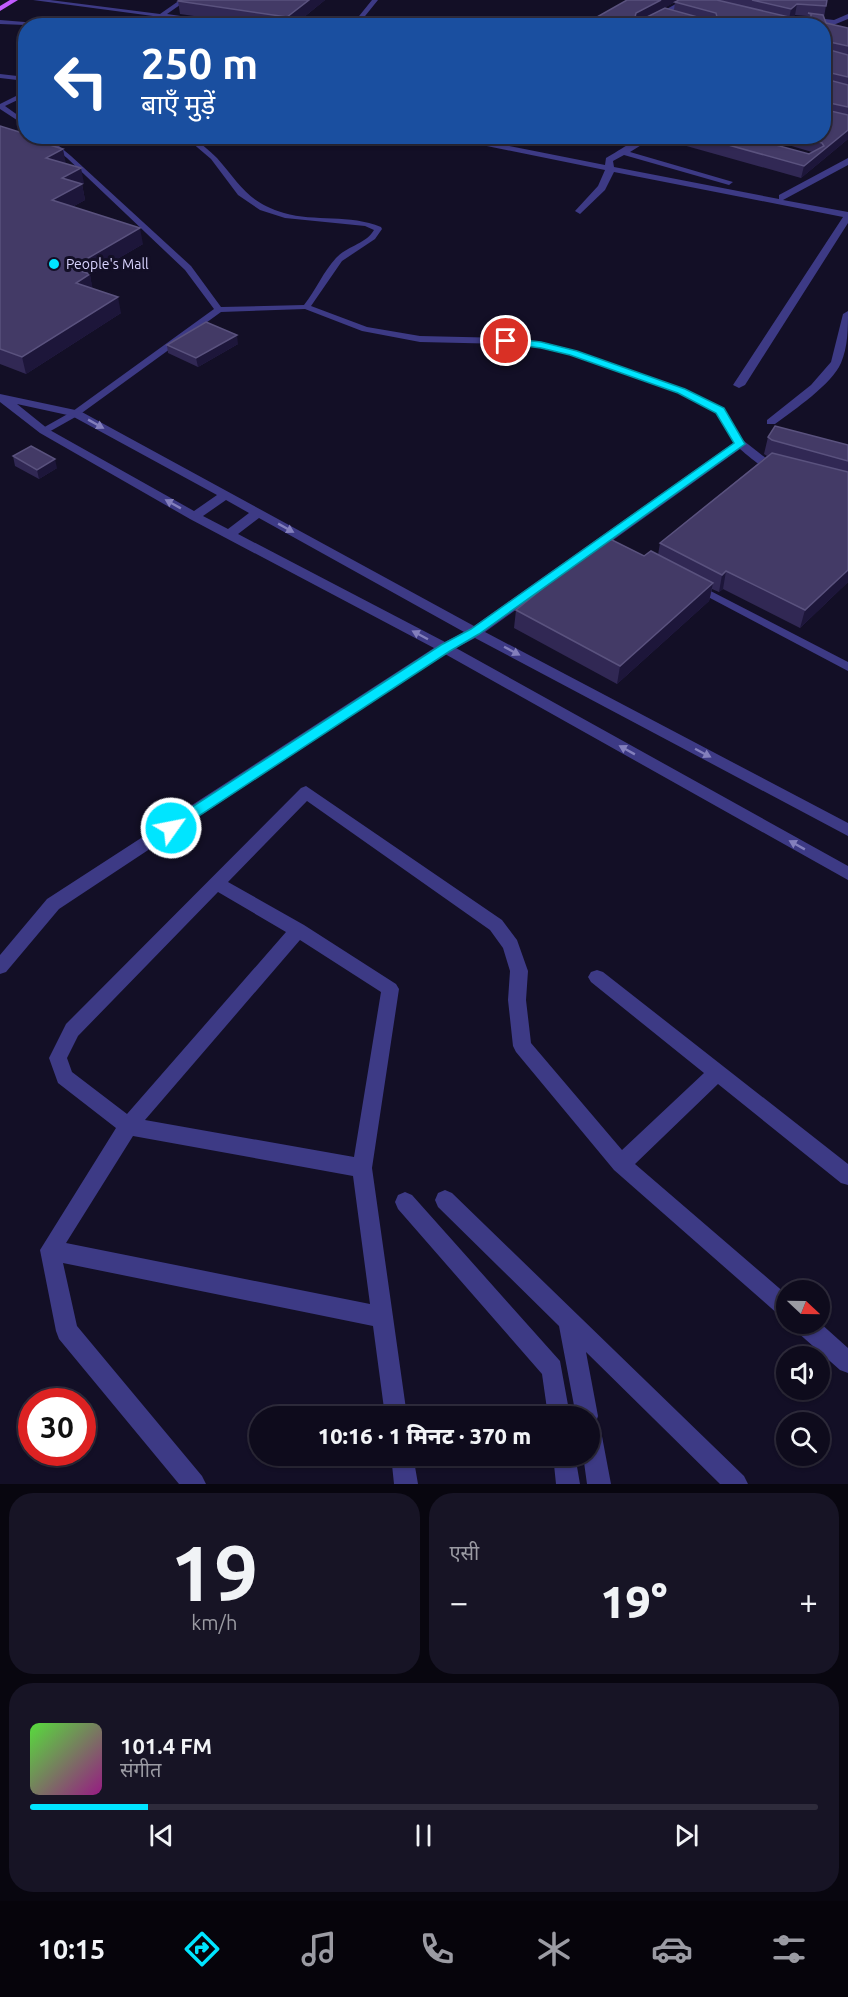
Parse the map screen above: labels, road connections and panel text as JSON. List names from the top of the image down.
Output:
{
  "places": ["People's Mall"],
  "north": "right",
  "page": {
    "turn": ["250 m", "बाएँ मुड़ें"],
    "limit": "30",
    "trip": "10:16 · 1 मिनट · 370 m",
    "tile": [
      ["19", "km/h"],
      "एसी"
    ],
    "heat": ["−", "19°", "+"],
    "song": ["101.4 FM", "संगीत"],
    "tabs": "10:15"
  }
}
